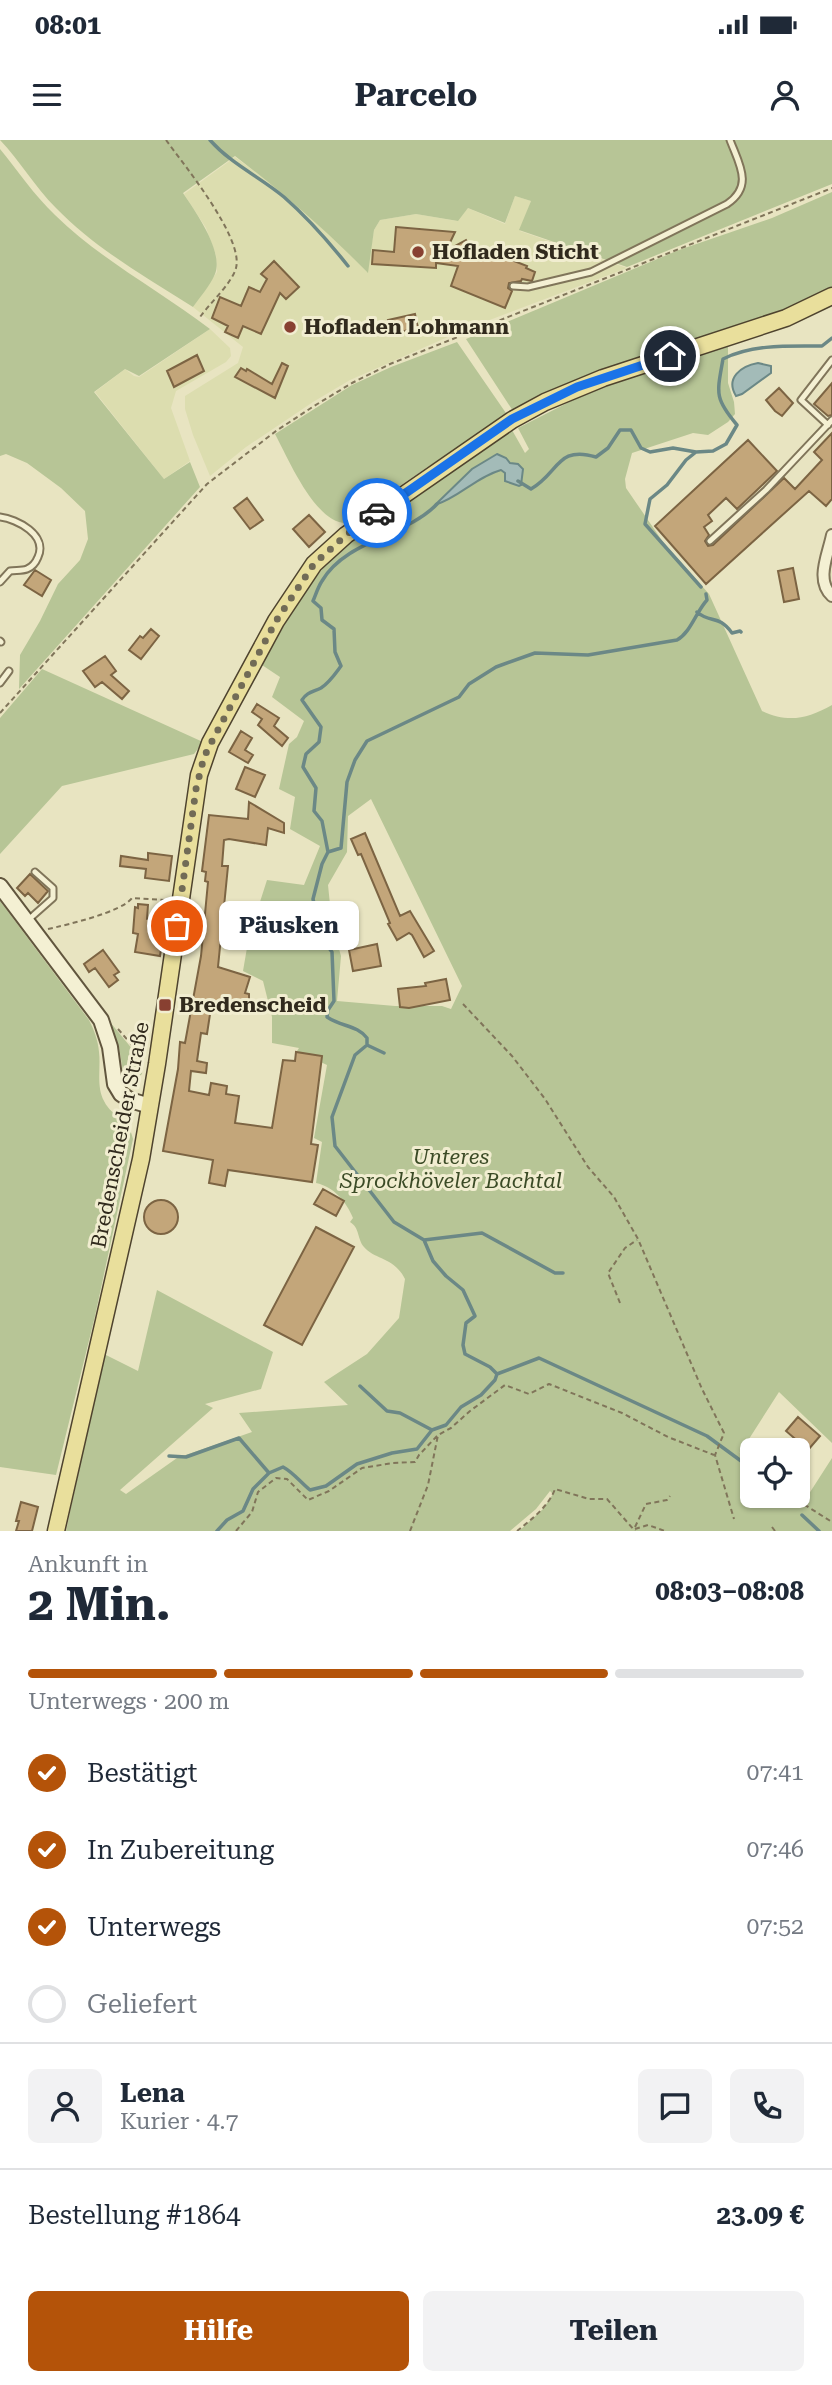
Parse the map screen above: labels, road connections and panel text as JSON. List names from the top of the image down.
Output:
{
  "streets": {
    "main road": ["Bredenscheider Straße"]
  },
  "parks": ["Unteres Sprockhöveler Bachtal"],
  "places": {
    "other": ["Hofladen Sticht", "Hofladen Lohmann", "Päusken"],
    "transit": ["Bredenscheid"]
  },
  "page": {
    "status": "08:01",
    "header": "Parcelo",
    "bubble": "Päusken",
    "heading": ["2 Min.", "Ankunft in", "08:03–08:08"],
    "panel": [
      "Lena",
      "Kurier · 4.7",
      "Bestellung #1864",
      "23.09 €"
    ],
    "bar": "Unterwegs · 200 m",
    "list": [
      ["Bestätigt", "07:41"],
      ["In Zubereitung", "07:46"],
      ["Unterwegs", "07:52"],
      "Geliefert"
    ],
    "buttons": ["Hilfe", "Teilen"]
  }
}
